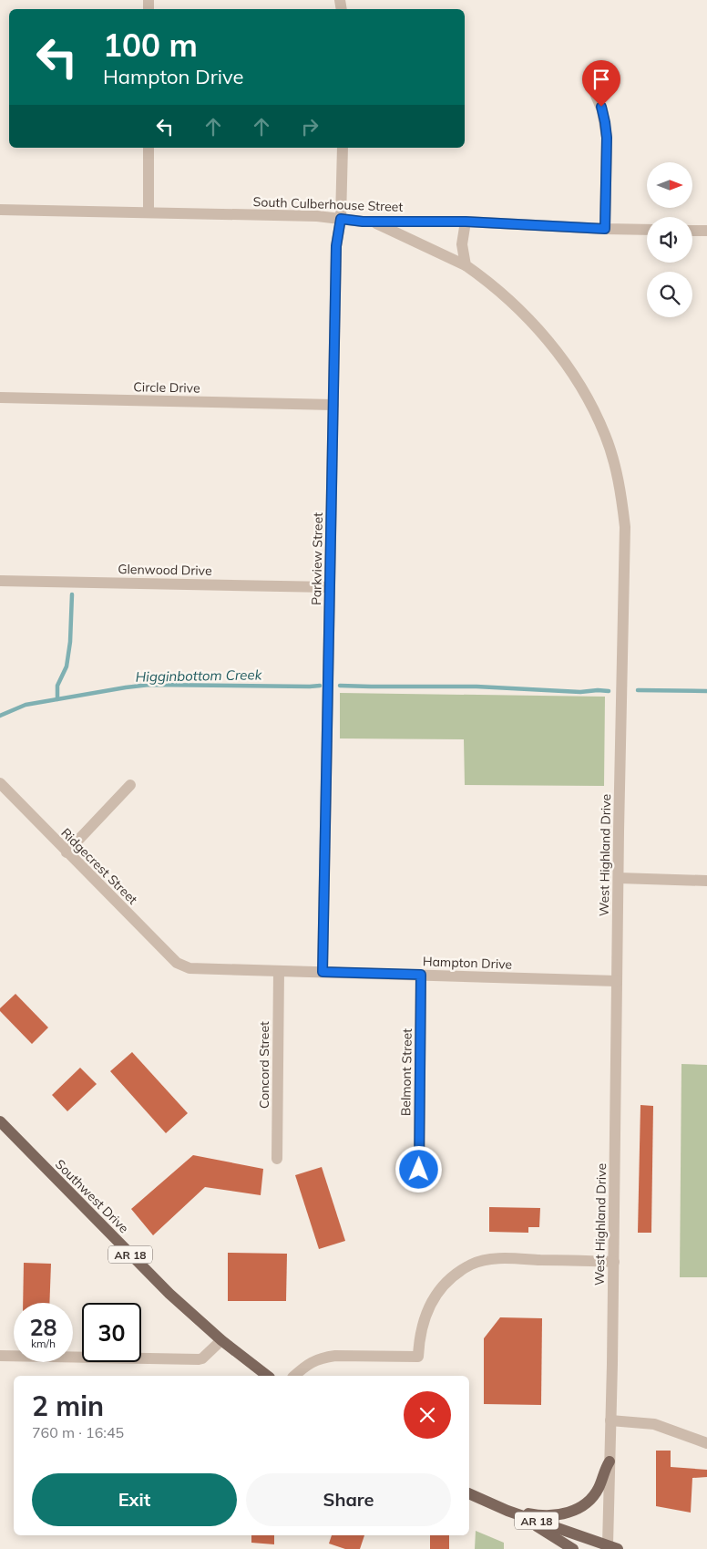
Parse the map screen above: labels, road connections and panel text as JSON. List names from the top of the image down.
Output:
{
  "streets": {
    "main road": ["Southwest Drive", "AR 18"],
    "street": [
      "South Culberhouse Street",
      "Circle Drive",
      "Parkview Street",
      "Glenwood Drive",
      "West Highland Drive",
      "Ridgecrest Street",
      "Hampton Drive",
      "Concord Street",
      "Belmont Street"
    ]
  },
  "crossings": [
    ["South Culberhouse Street", "Parkview Street"],
    ["South Culberhouse Street", "West Highland Drive"],
    ["Circle Drive", "Parkview Street"],
    ["Parkview Street", "Glenwood Drive"],
    ["Parkview Street", "Hampton Drive"],
    ["West Highland Drive", "Hampton Drive"],
    ["West Highland Drive", "AR 18"],
    ["Ridgecrest Street", "Hampton Drive"],
    ["Hampton Drive", "Concord Street"],
    ["Hampton Drive", "Belmont Street"]
  ],
  "water": ["Higginbottom Creek"],
  "north": "right",
  "page": {
    "turn": ["100 m", "Hampton Drive"],
    "speed": "28 km/h",
    "limit": "30",
    "heading": ["2 min", "760 m · 16:45"],
    "buttons": ["Exit", "Share"]
  }
}
